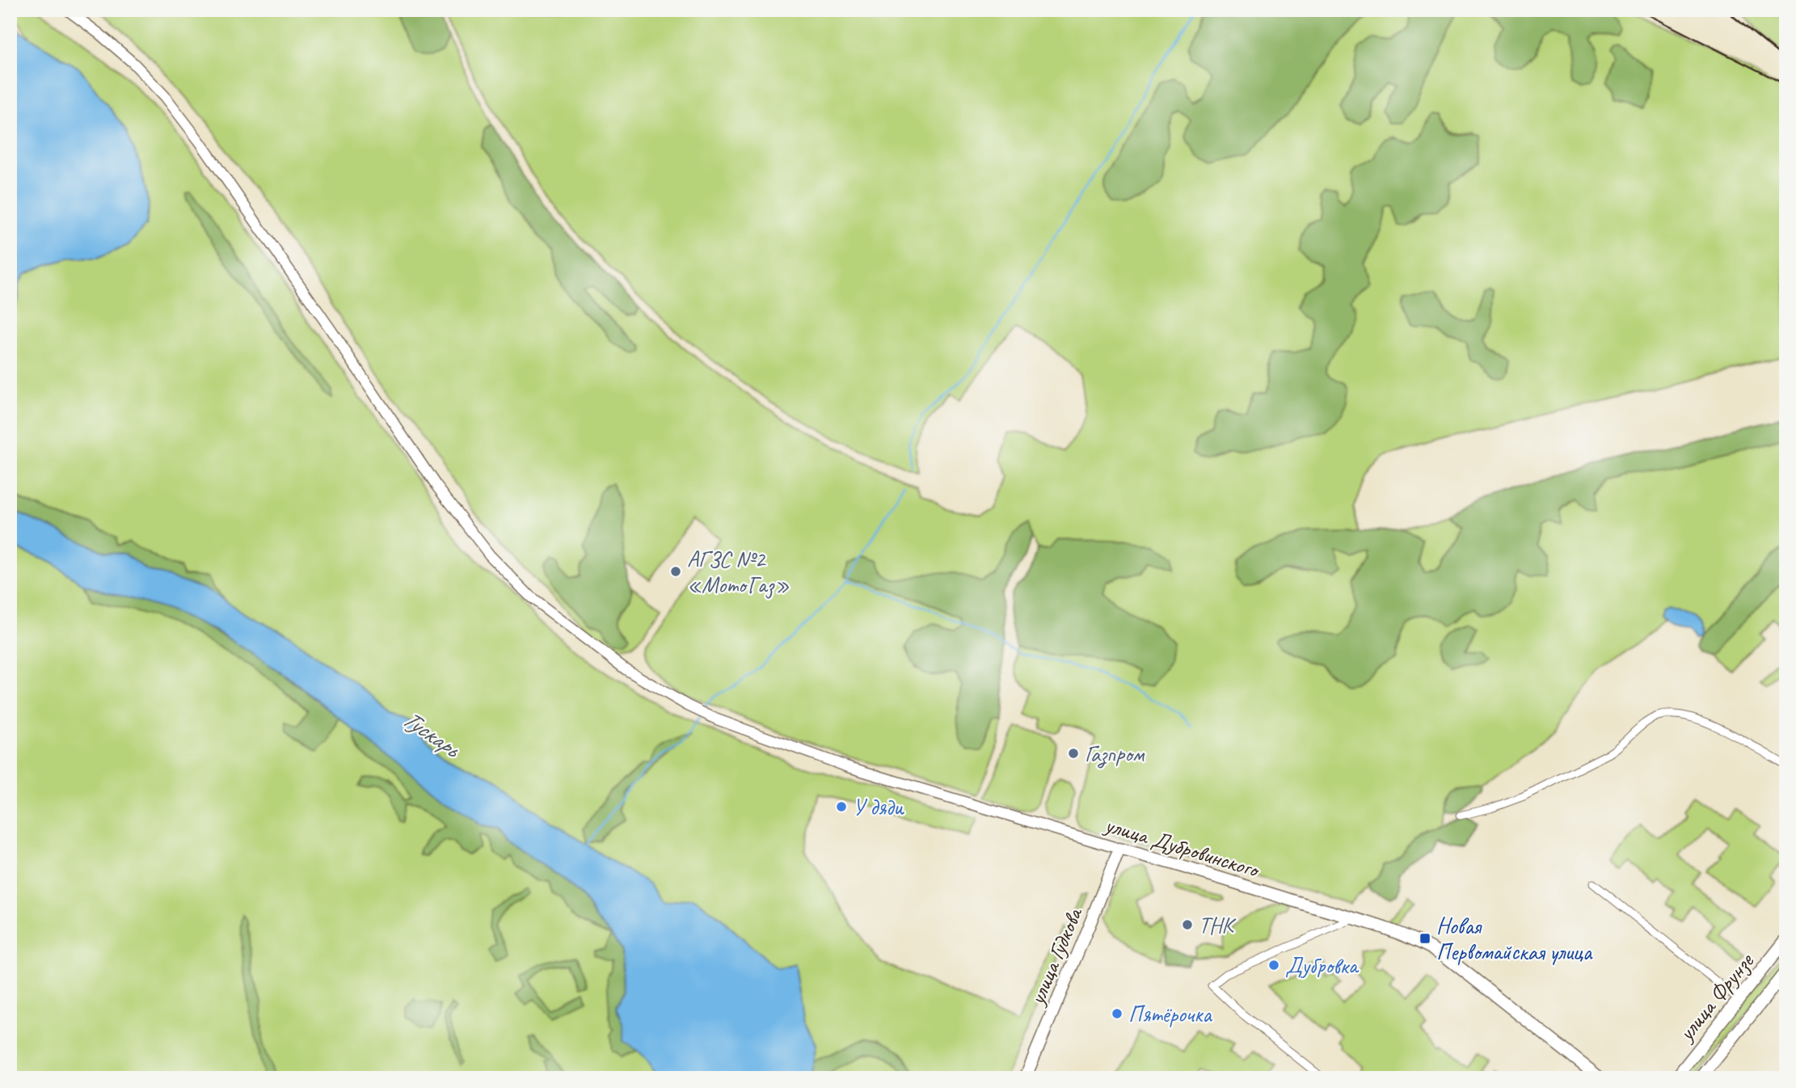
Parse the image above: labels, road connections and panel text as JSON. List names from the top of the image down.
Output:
{
  "streets": {
    "main road": ["улица Дубровинского", "улица Гудкова", "улица Фрунзе"]
  },
  "crossings": [
    ["улица Дубровинского", "улица Гудкова"]
  ],
  "water": ["Тускарь"],
  "places": {
    "other": [
      "АГЗС №2 «МотоГаз»",
      "Газпром",
      "У дяди",
      "ТНК",
      "Дубровка",
      "Пятёрочка"
    ],
    "transit": ["Новая Первомайская улица"]
  }
}
